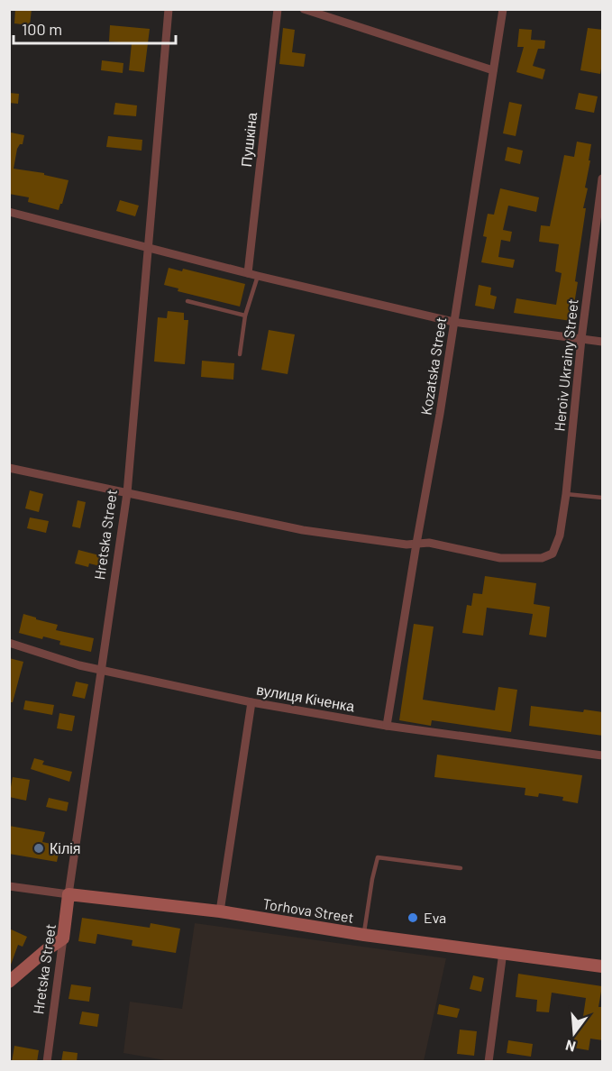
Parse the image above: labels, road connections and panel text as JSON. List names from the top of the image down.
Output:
{
  "streets": {
    "main road": ["Hretska Street", "Torhova Street"],
    "street": [
      "Пушкіна",
      "Heroiv Ukrainy Street",
      "Kozatska Street",
      "вулиця Кіченка"
    ]
  },
  "crossings": [
    ["Heroiv Ukrainy Street", "Kozatska Street"],
    ["Kozatska Street", "вулиця Кіченка"],
    ["Hretska Street", "вулиця Кіченка"],
    ["Hretska Street", "Torhova Street"]
  ],
  "places": ["Кілія", "Eva"],
  "scale_bar": "100 m",
  "north": "bottom"
}
